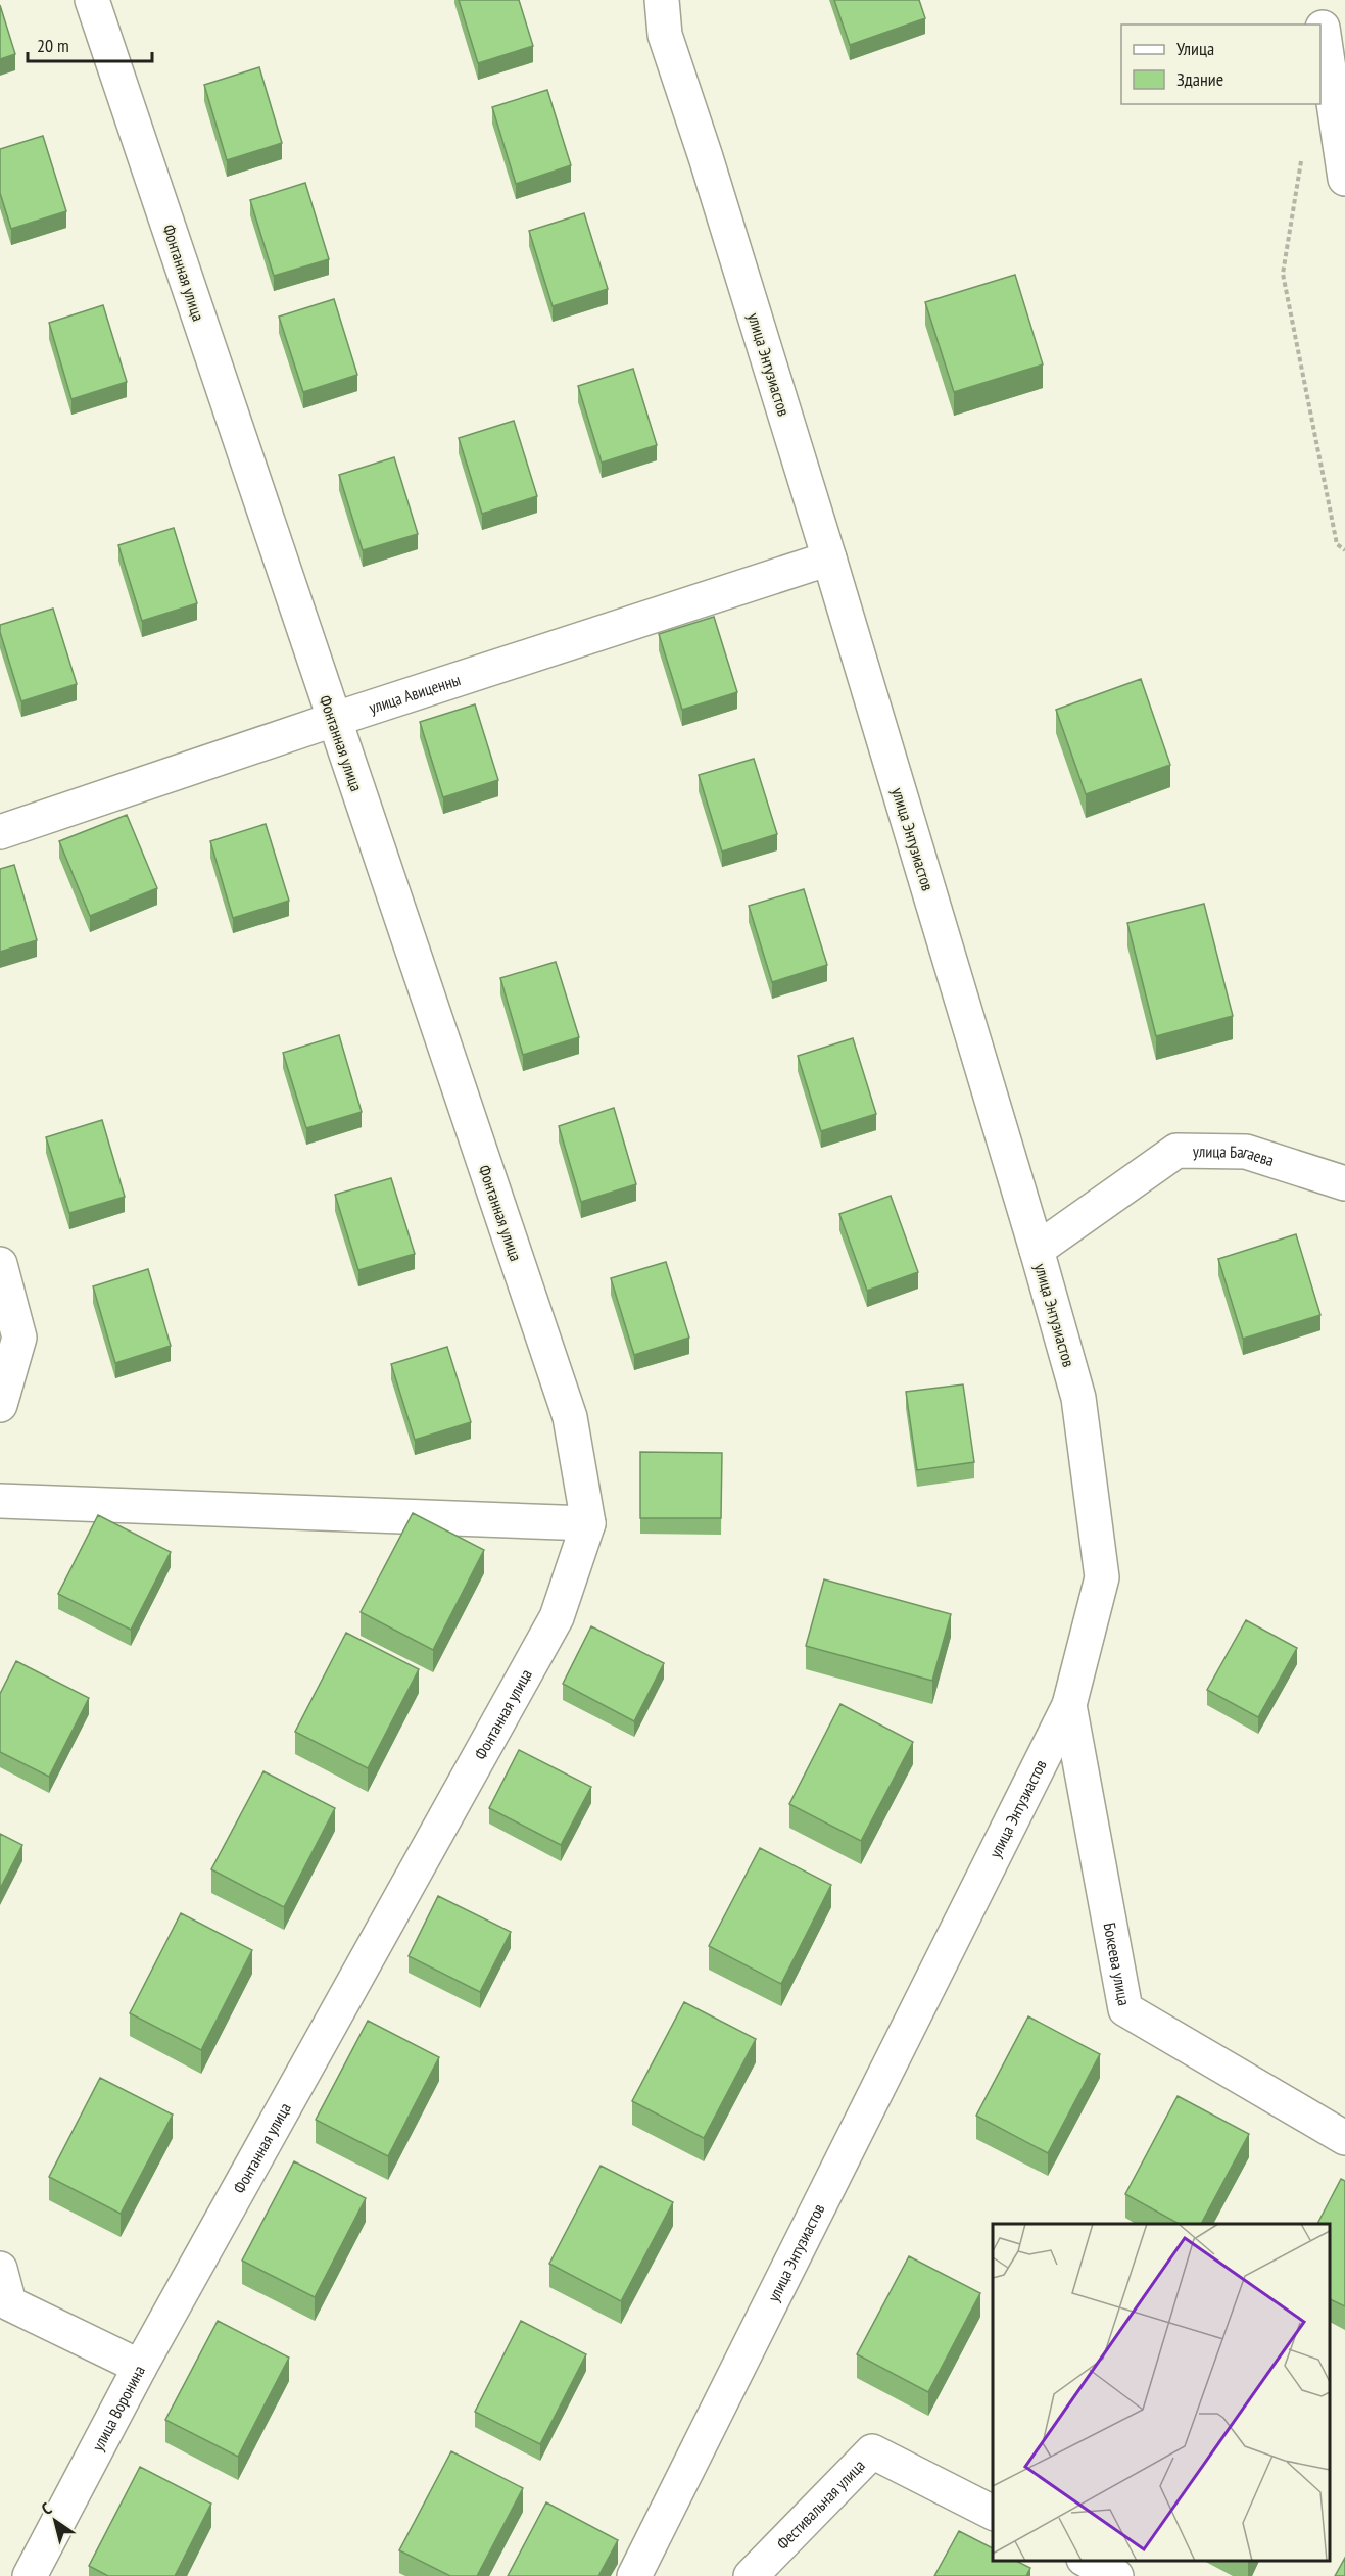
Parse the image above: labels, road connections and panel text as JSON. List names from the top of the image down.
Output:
{
  "streets": {
    "street": [
      "Фонтанная улица",
      "улица Энтузиастов",
      "улица Авиценны",
      "улица Багаева",
      "Бокеева улица",
      "улица Воронина",
      "Фестивальная улица"
    ]
  },
  "crossings": [
    ["Фонтанная улица", "улица Авиценны"],
    ["Фонтанная улица", "улица Воронина"],
    ["улица Энтузиастов", "улица Авиценны"],
    ["улица Энтузиастов", "улица Багаева"],
    ["улица Энтузиастов", "Бокеева улица"]
  ],
  "legend": ["Улица", "Здание"],
  "scale_bar": "20 m",
  "north": "top left"
}
